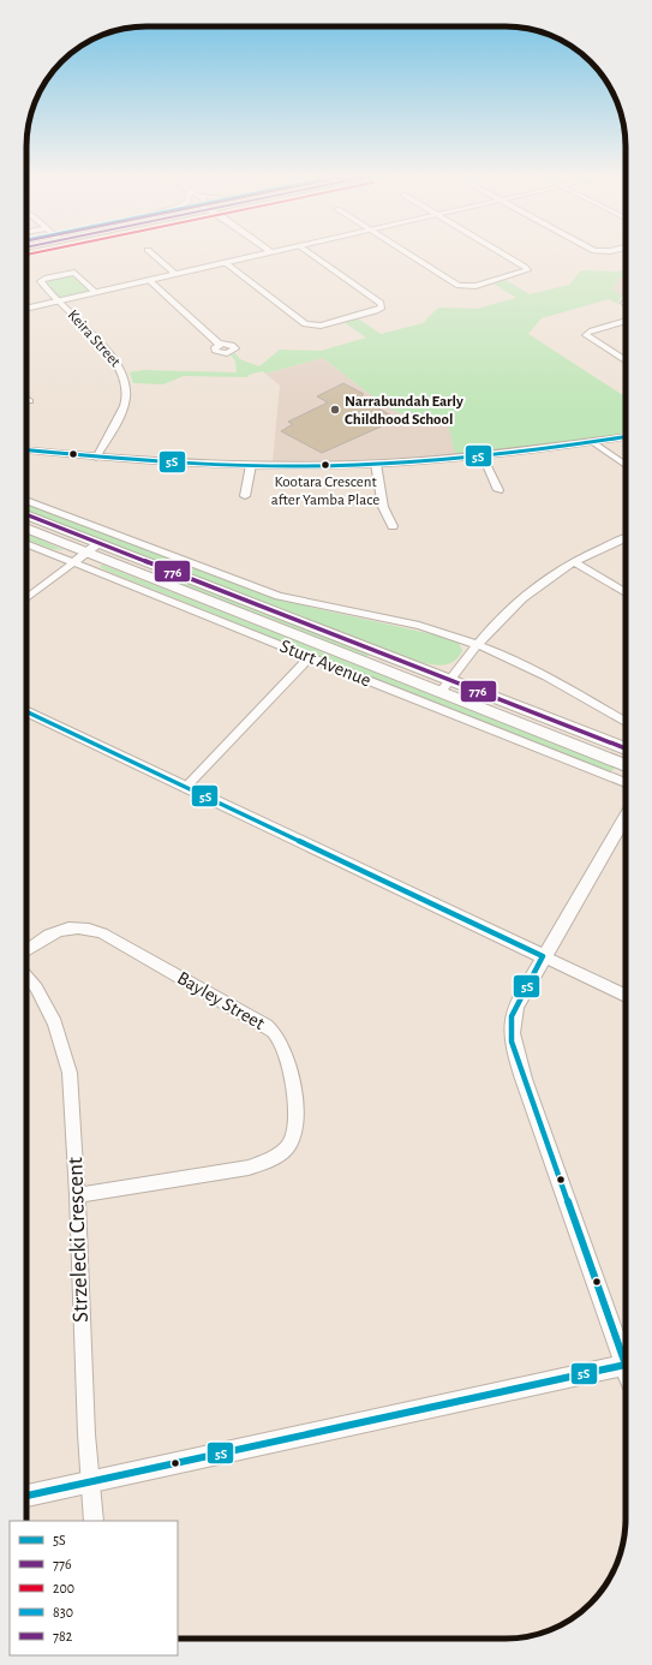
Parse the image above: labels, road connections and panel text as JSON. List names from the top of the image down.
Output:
{
  "streets": {
    "main road": ["Sturt Avenue"],
    "street": ["Keira Street", "Bayley Street", "Strzelecki Crescent"]
  },
  "crossings": [
    ["Bayley Street", "Strzelecki Crescent"]
  ],
  "places": ["Narrabundah Early Childhood School", "Kootara Crescent after Yamba Place"],
  "lines": ["transit line 200", "transit line 5S", "transit line 776"],
  "legend": [
    "5S",
    "776",
    "200",
    "830",
    "782"
  ]
}
